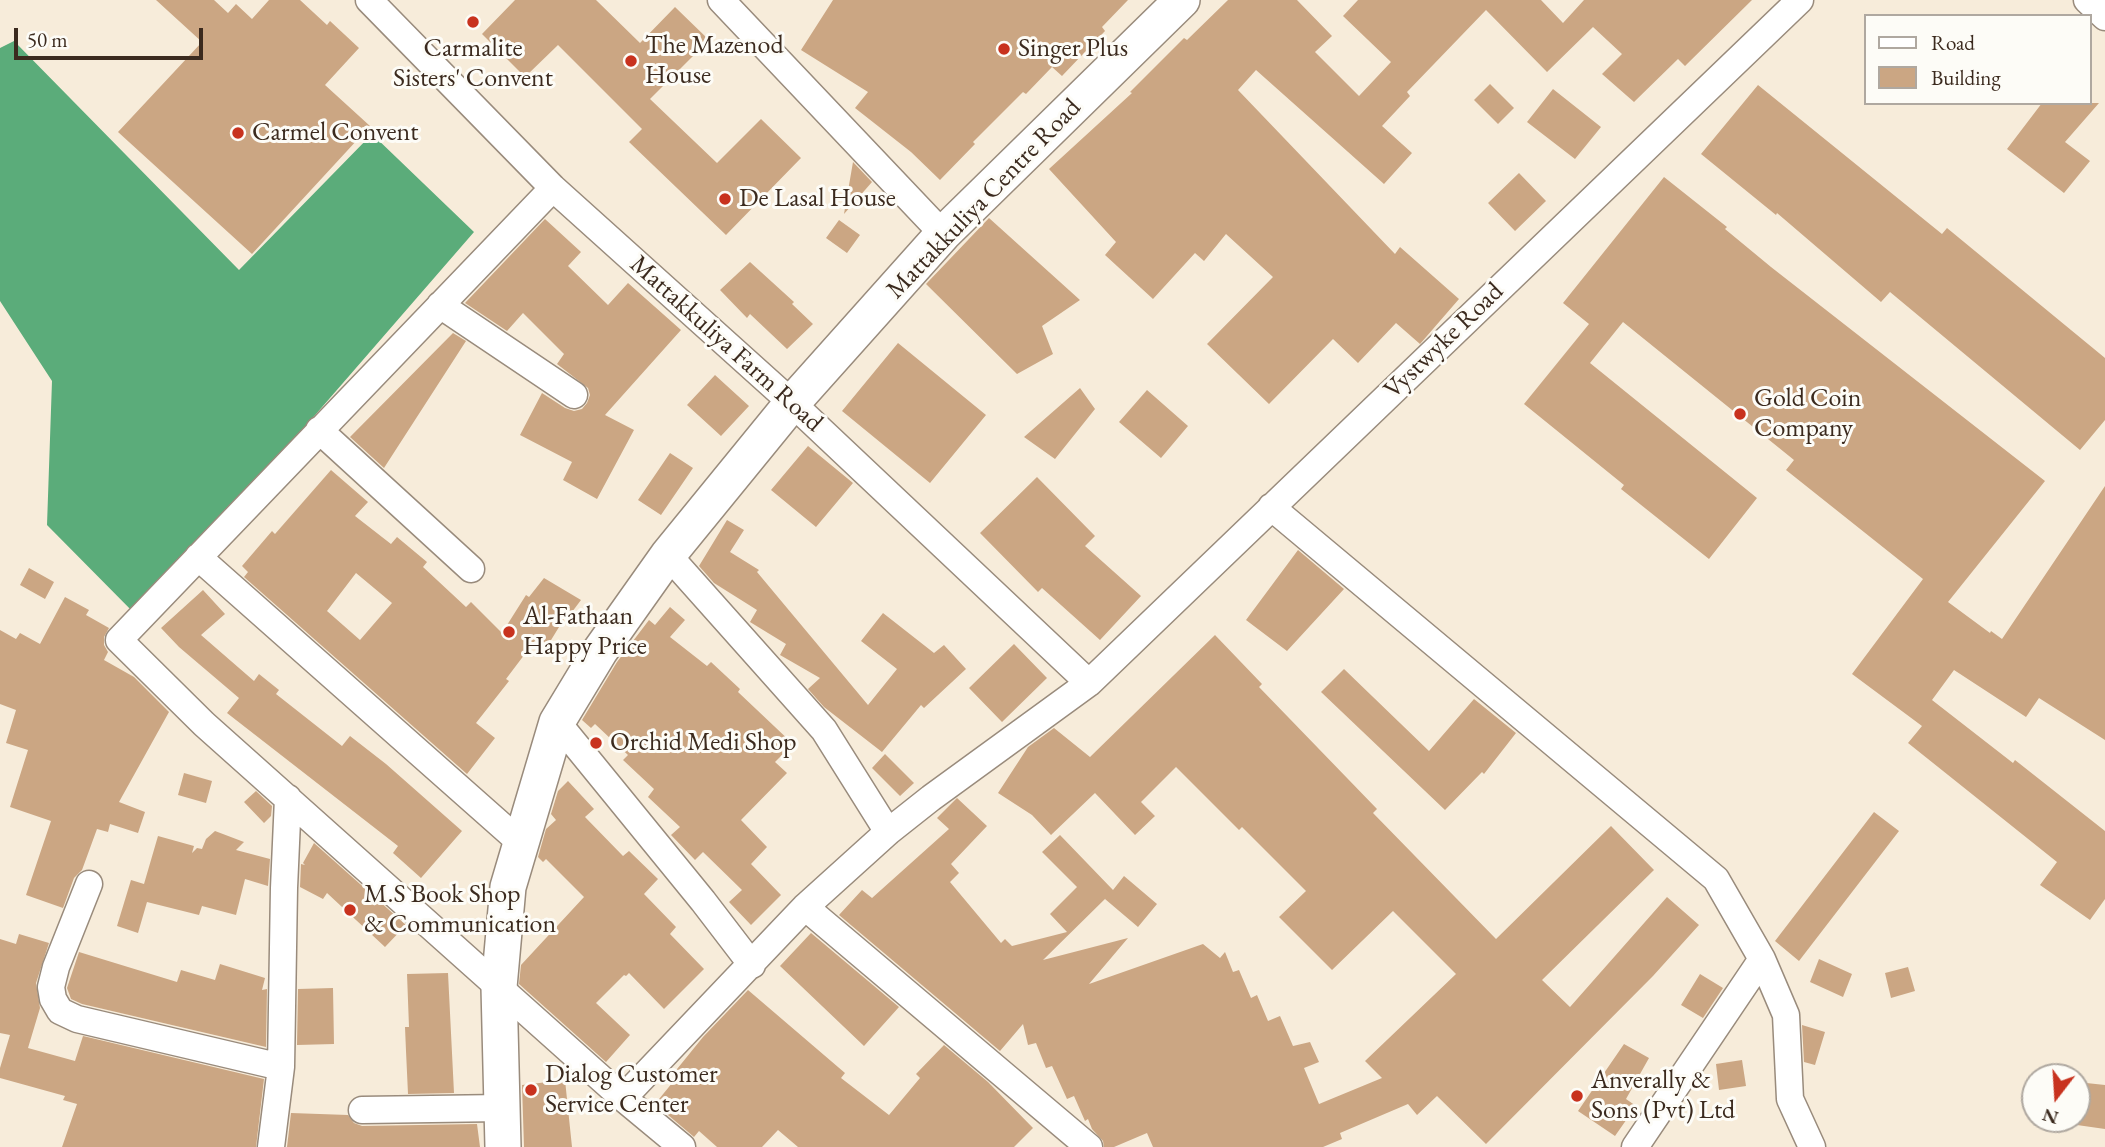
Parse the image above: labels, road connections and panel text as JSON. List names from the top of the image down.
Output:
{
  "streets": {
    "main road": ["Mattakkuliya Centre Road"],
    "street": ["Vystwyke Road", "Mattakkuliya Farm Road"]
  },
  "crossings": [
    ["Mattakkuliya Centre Road", "Mattakkuliya Farm Road"],
    ["Vystwyke Road", "Mattakkuliya Farm Road"]
  ],
  "places": [
    "Carmalite Sisters' Convent",
    "Singer Plus",
    "The Mazenod House",
    "Carmel Convent",
    "De Lasal House",
    "Gold Coin Company",
    "Al-Fathaan Happy Price",
    "Orchid Medi Shop",
    "M.S Book Shop & Communication",
    "Dialog Customer Service Center",
    "Anverally & Sons (Pvt) Ltd"
  ],
  "legend": ["Road", "Building"],
  "scale_bar": "50 m",
  "north": "bottom"
}
